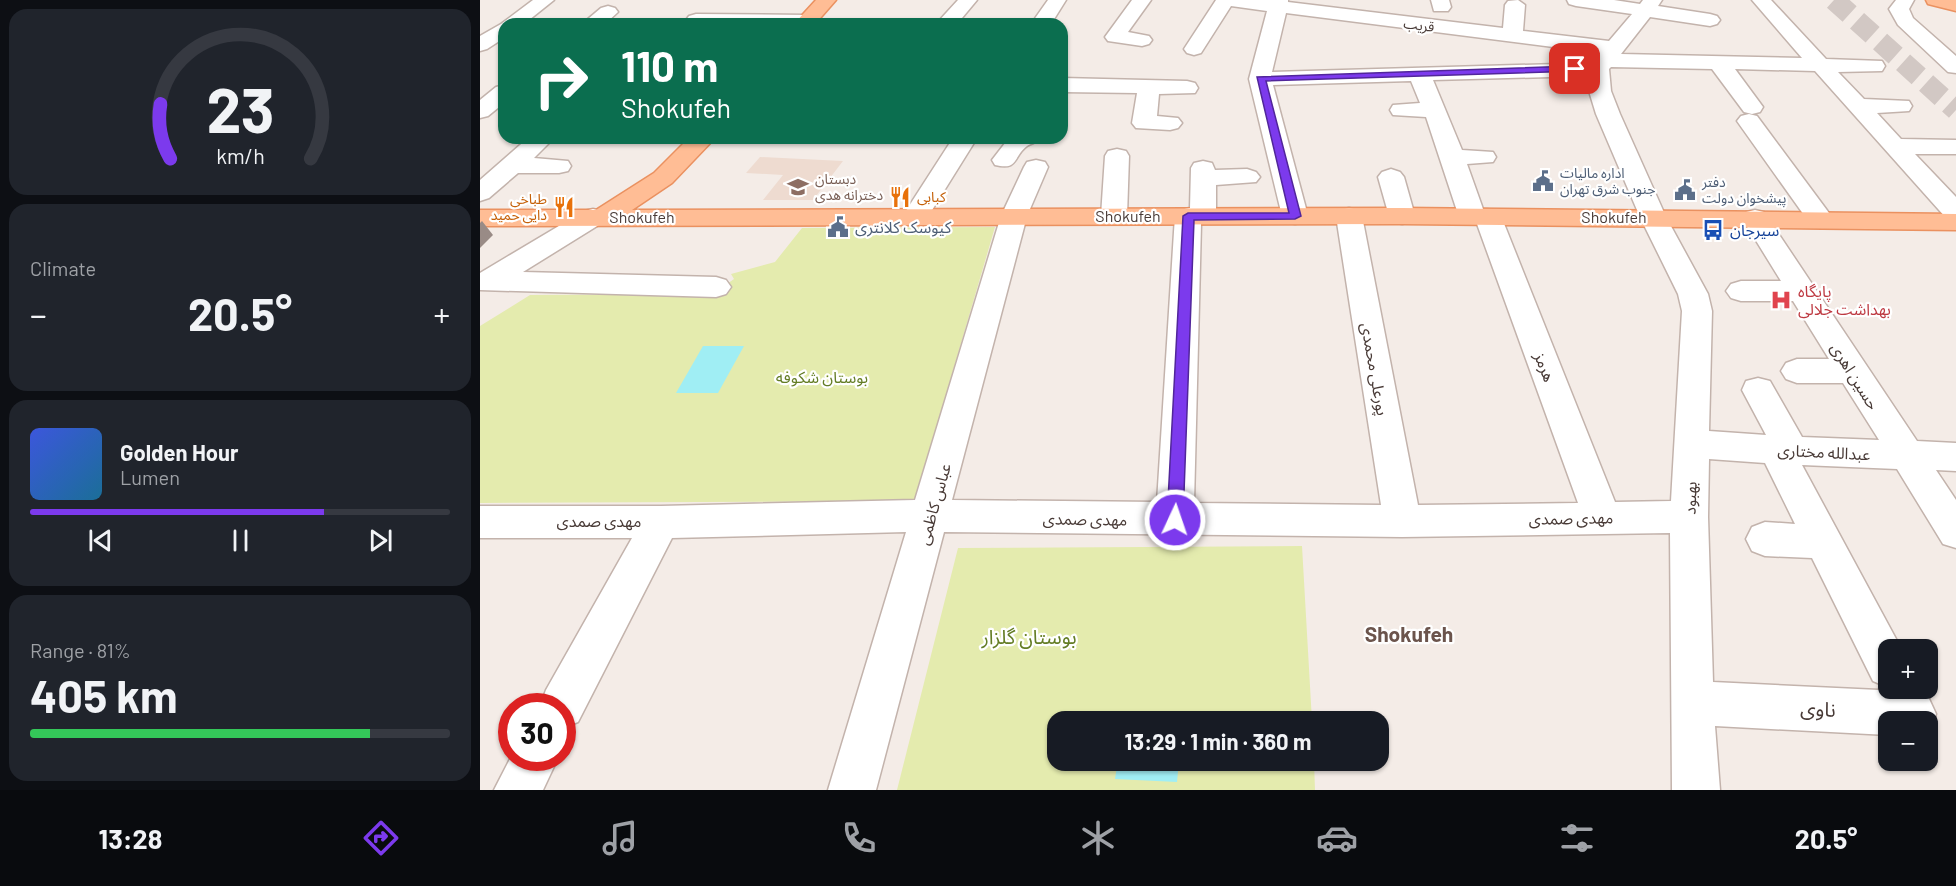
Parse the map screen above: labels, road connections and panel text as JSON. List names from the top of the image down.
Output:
{
  "streets": {
    "main road": ["Shokufeh"],
    "street": [
      "قریب",
      "هرمز",
      "پورعلی محمدی",
      "حسین اهری",
      "عبدالله مختاری",
      "بهبود",
      "عباس کاظمی",
      "مهدی صمدی",
      "ناوی"
    ]
  },
  "crossings": [
    ["قریب", "بهبود"],
    ["Shokufeh", "هرمز"],
    ["Shokufeh", "پورعلی محمدی"],
    ["Shokufeh", "حسین اهری"],
    ["Shokufeh", "بهبود"],
    ["Shokufeh", "عباس کاظمی"],
    ["هرمز", "مهدی صمدی"],
    ["پورعلی محمدی", "مهدی صمدی"],
    ["حسین اهری", "عبدالله مختاری"],
    ["عبدالله مختاری", "بهبود"],
    ["بهبود", "مهدی صمدی"],
    ["بهبود", "ناوی"],
    ["عباس کاظمی", "مهدی صمدی"]
  ],
  "districts": ["Shokufeh"],
  "parks": ["بوستان شکوفه", "بوستان گلزار"],
  "places": {
    "public building": ["اداره مالیات جنوب شرق تهران", "دفتر پیشخوان دولت", "کیوسک کلانتری"],
    "school or university": ["دبستان دخترانه هدی"],
    "restaurant": ["کبابی", "طباخی دایی حمید"],
    "bus stop": ["سیرجان"],
    "hospital": ["پایگاه بهداشت جلالی"]
  },
  "page": {
    "turn": ["110 m", "Shokufeh"],
    "tile": [
      "Climate",
      ["Range · 81%", "405 km"]
    ],
    "heat": ["−", "20.5°", "+"],
    "song": ["Golden Hour", "Lumen"],
    "map_buttons": ["+", "−"],
    "limit": "30",
    "trip": "13:29 · 1 min · 360 m",
    "tabs": ["13:28", "20.5°"],
    "gauge": ["23", "km/h"]
  }
}
